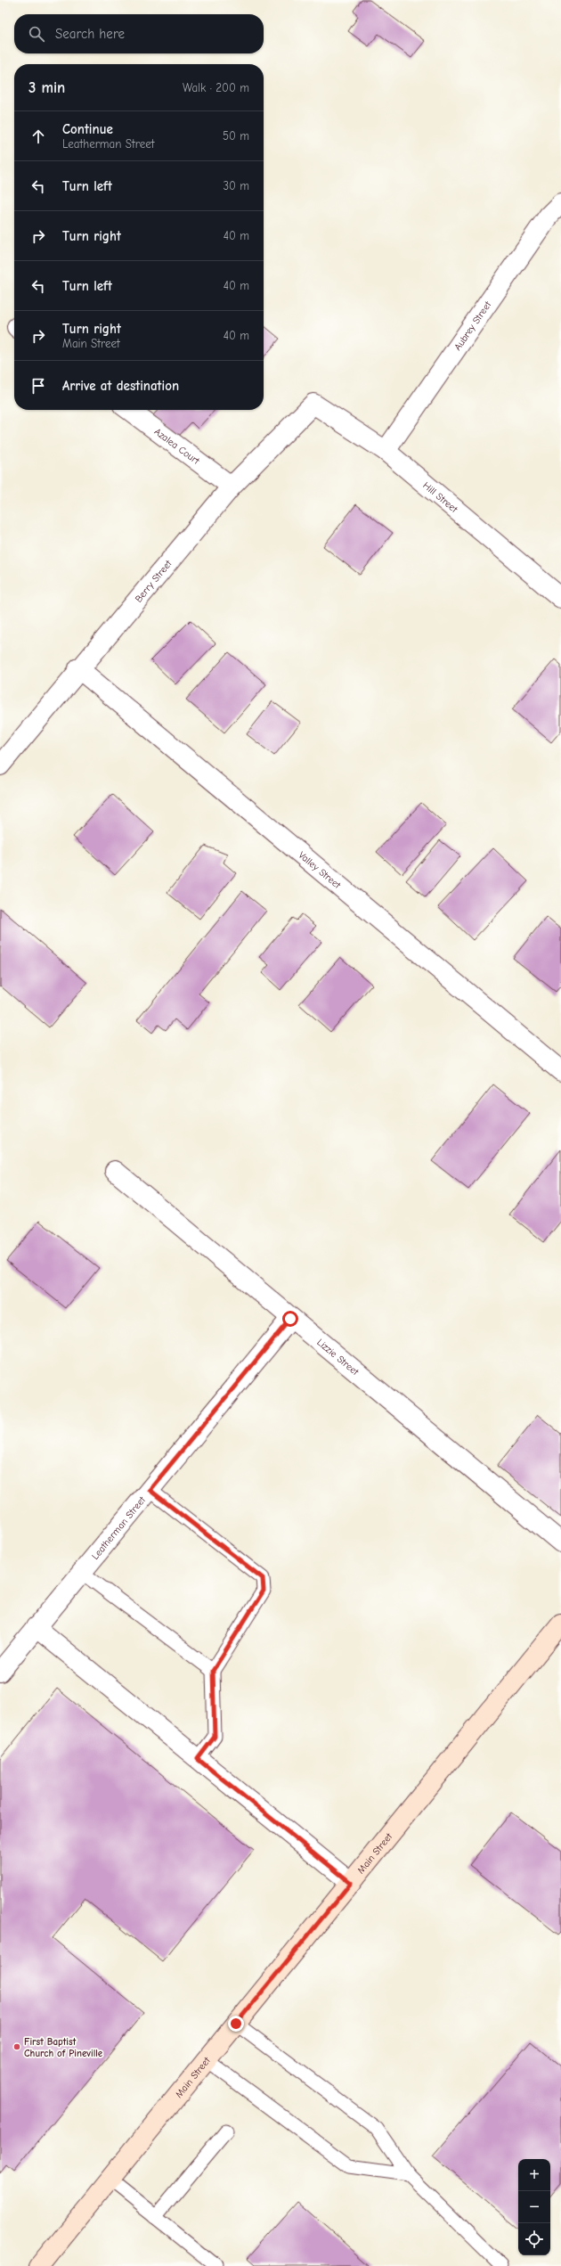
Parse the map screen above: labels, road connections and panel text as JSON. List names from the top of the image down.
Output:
{
  "streets": {
    "main road": ["Main Street"],
    "street": [
      "Aubrey Street",
      "Azalea Court",
      "Hill Street",
      "Berry Street",
      "Valley Street",
      "Lizzie Street",
      "Leatherman Street"
    ]
  },
  "crossings": [
    ["Aubrey Street", "Hill Street"],
    ["Azalea Court", "Berry Street"],
    ["Hill Street", "Berry Street"],
    ["Berry Street", "Valley Street"],
    ["Lizzie Street", "Leatherman Street"]
  ],
  "places": ["First Baptist Church of Pineville"],
  "page": {
    "search": "Search here",
    "heading": ["3 min", "Walk · 200 m"],
    "list": [
      ["Continue", "Leatherman Street", "50 m"],
      ["Turn left", "30 m"],
      ["Turn right", "40 m"],
      ["Turn left", "40 m"],
      ["Turn right", "Main Street", "40 m"],
      "Arrive at destination"
    ],
    "map_buttons": ["+", "−"]
  }
}
